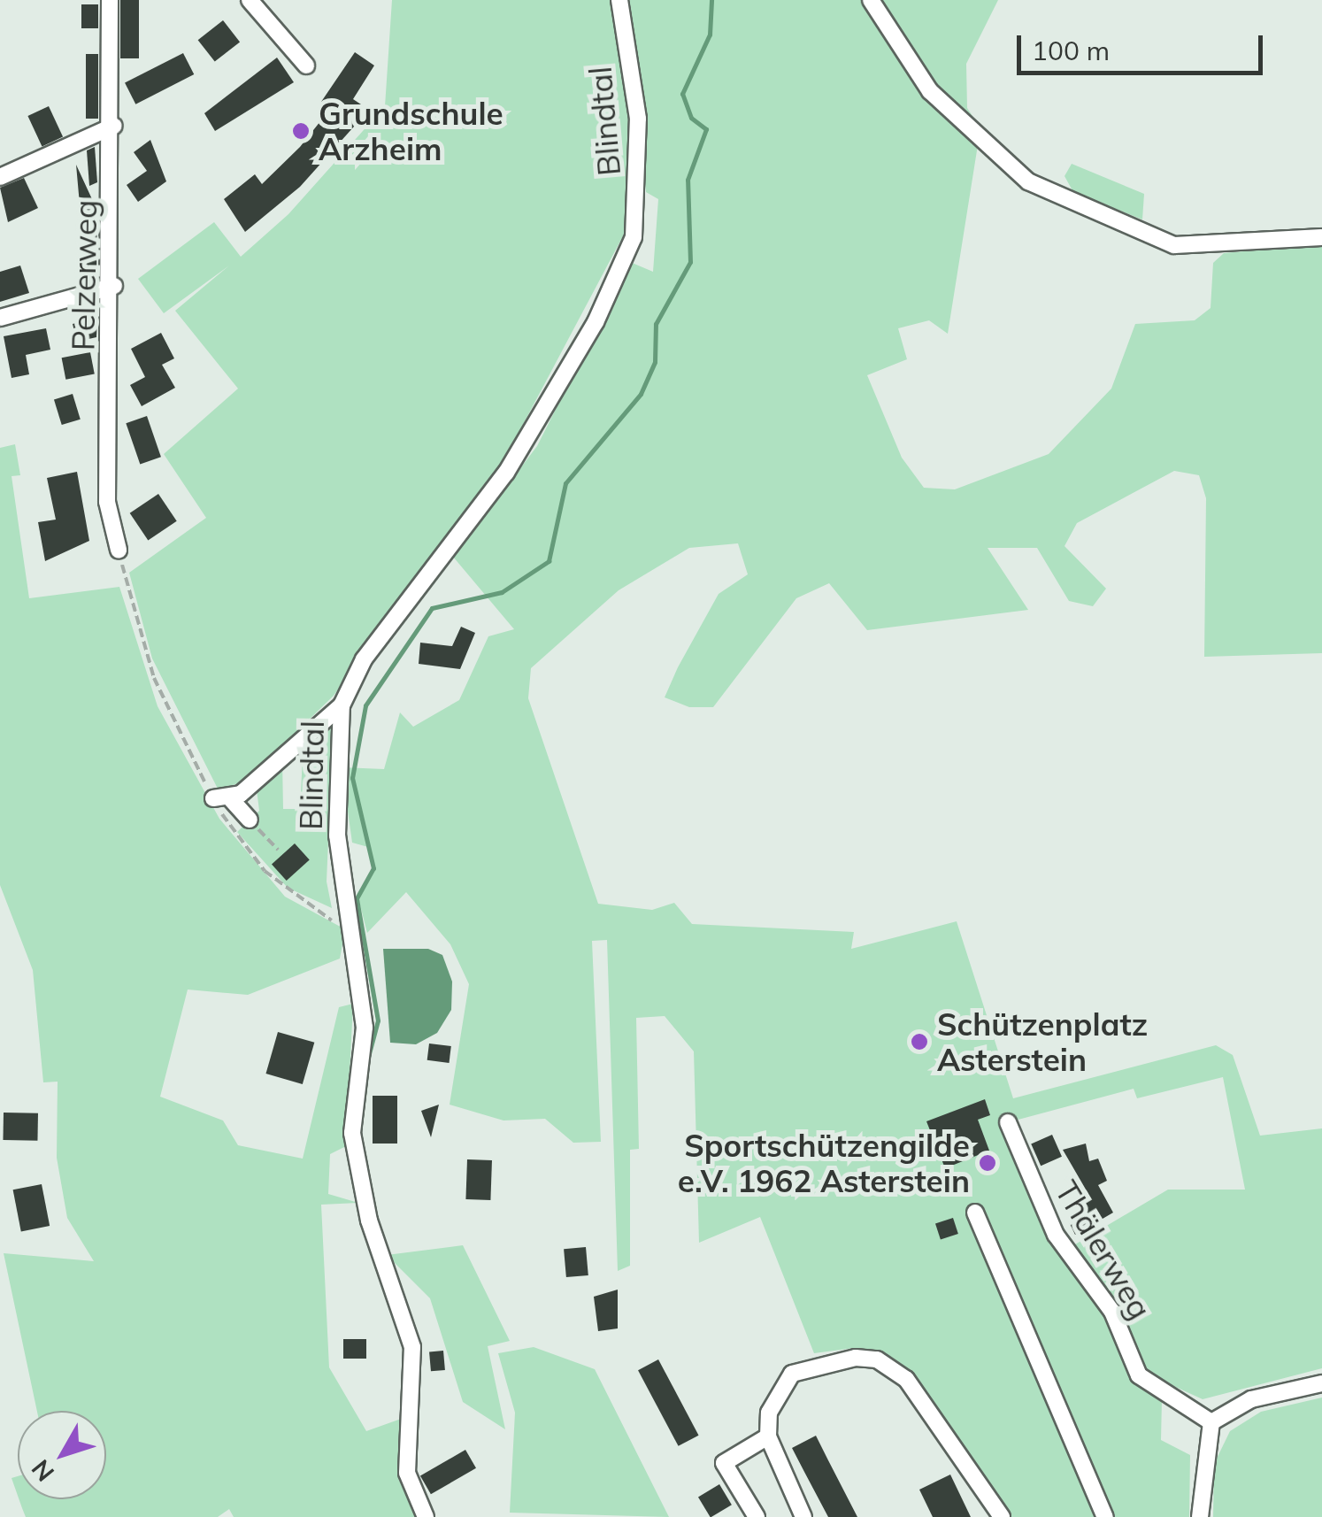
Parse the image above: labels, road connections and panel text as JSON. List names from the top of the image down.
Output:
{
  "streets": {
    "street": ["Blindtal", "Pelzerweg", "Thälerweg"]
  },
  "places": ["Grundschule Arzheim", "Schützenplatz Asterstein", "Sportschützengilde e.V. 1962 Asterstein"],
  "scale_bar": "100 m",
  "north": "bottom left"
}
